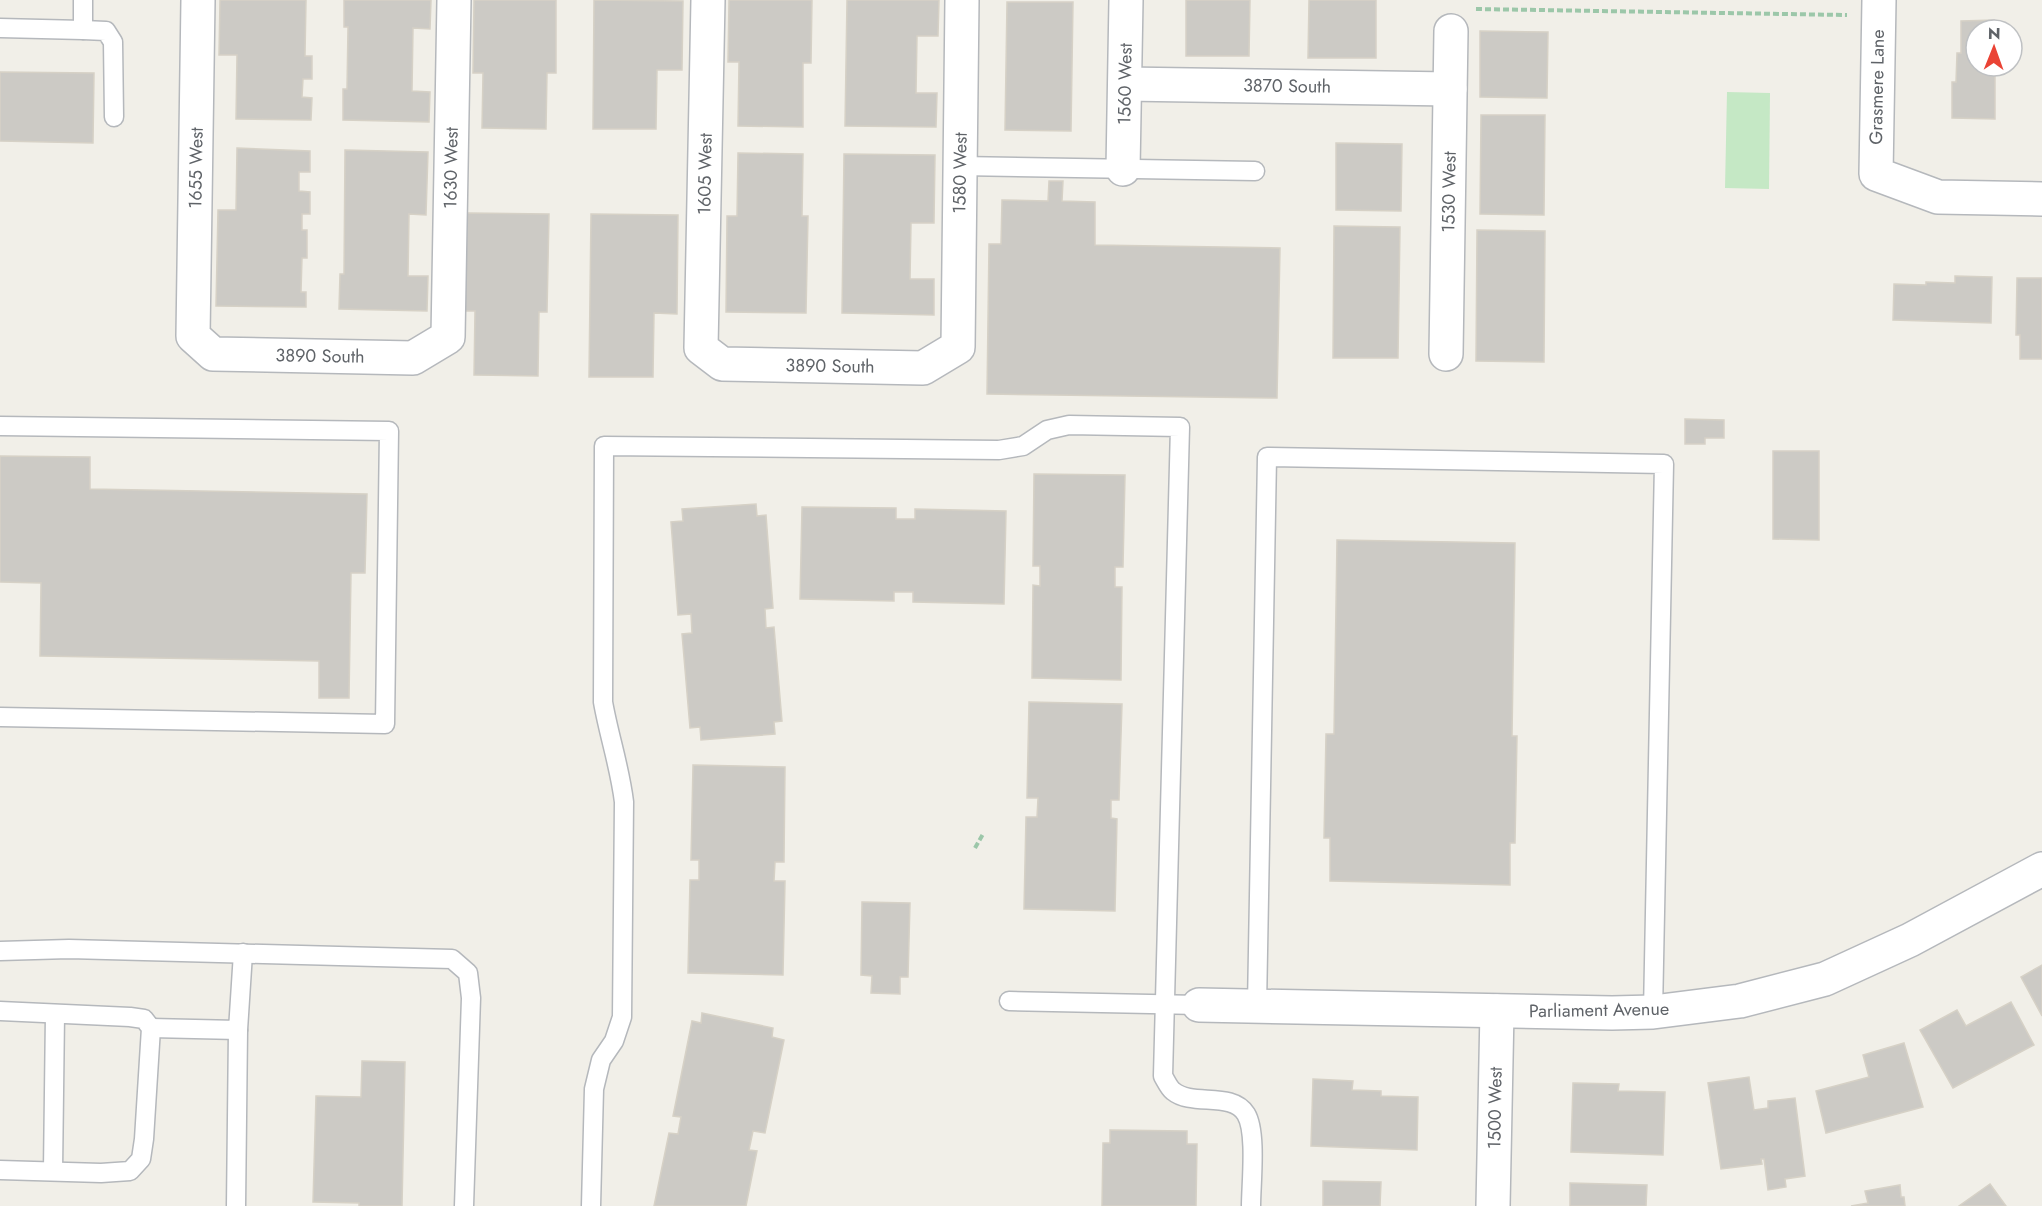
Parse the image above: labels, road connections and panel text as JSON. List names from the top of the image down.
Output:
{
  "streets": {
    "street": [
      "1560 West",
      "3870 South",
      "Grasmere Lane",
      "1655 West",
      "1630 West",
      "1580 West",
      "1605 West",
      "1530 West",
      "3890 South",
      "Parliament Avenue",
      "1500 West"
    ]
  },
  "crossings": [
    ["1560 West", "3870 South"],
    ["3870 South", "1530 West"],
    ["1655 West", "3890 South"],
    ["1630 West", "3890 South"],
    ["1580 West", "3890 South"],
    ["1605 West", "3890 South"],
    ["Parliament Avenue", "1500 West"]
  ],
  "north": "top"
}
